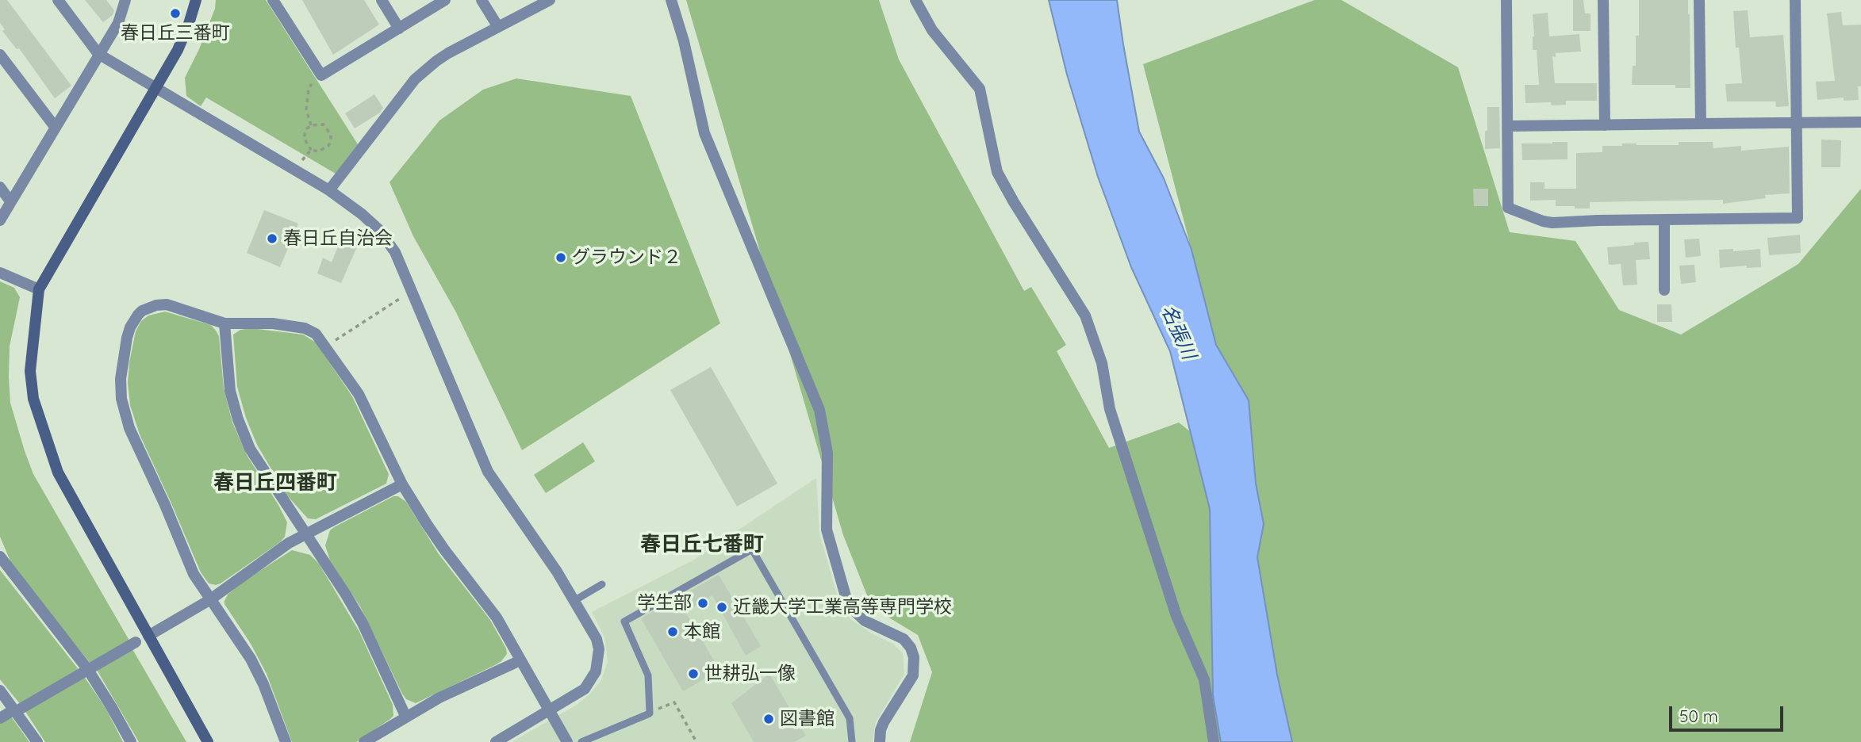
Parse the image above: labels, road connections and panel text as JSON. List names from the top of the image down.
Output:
{
  "districts": ["春日丘四番町", "春日丘七番町"],
  "water": ["名張川"],
  "places": [
    "春日丘三番町",
    "春日丘自治会",
    "グラウンド２",
    "学生部",
    "近畿大学工業高等専門学校",
    "本館",
    "世耕弘一像",
    "図書館"
  ],
  "scale_bar": "50 m"
}
